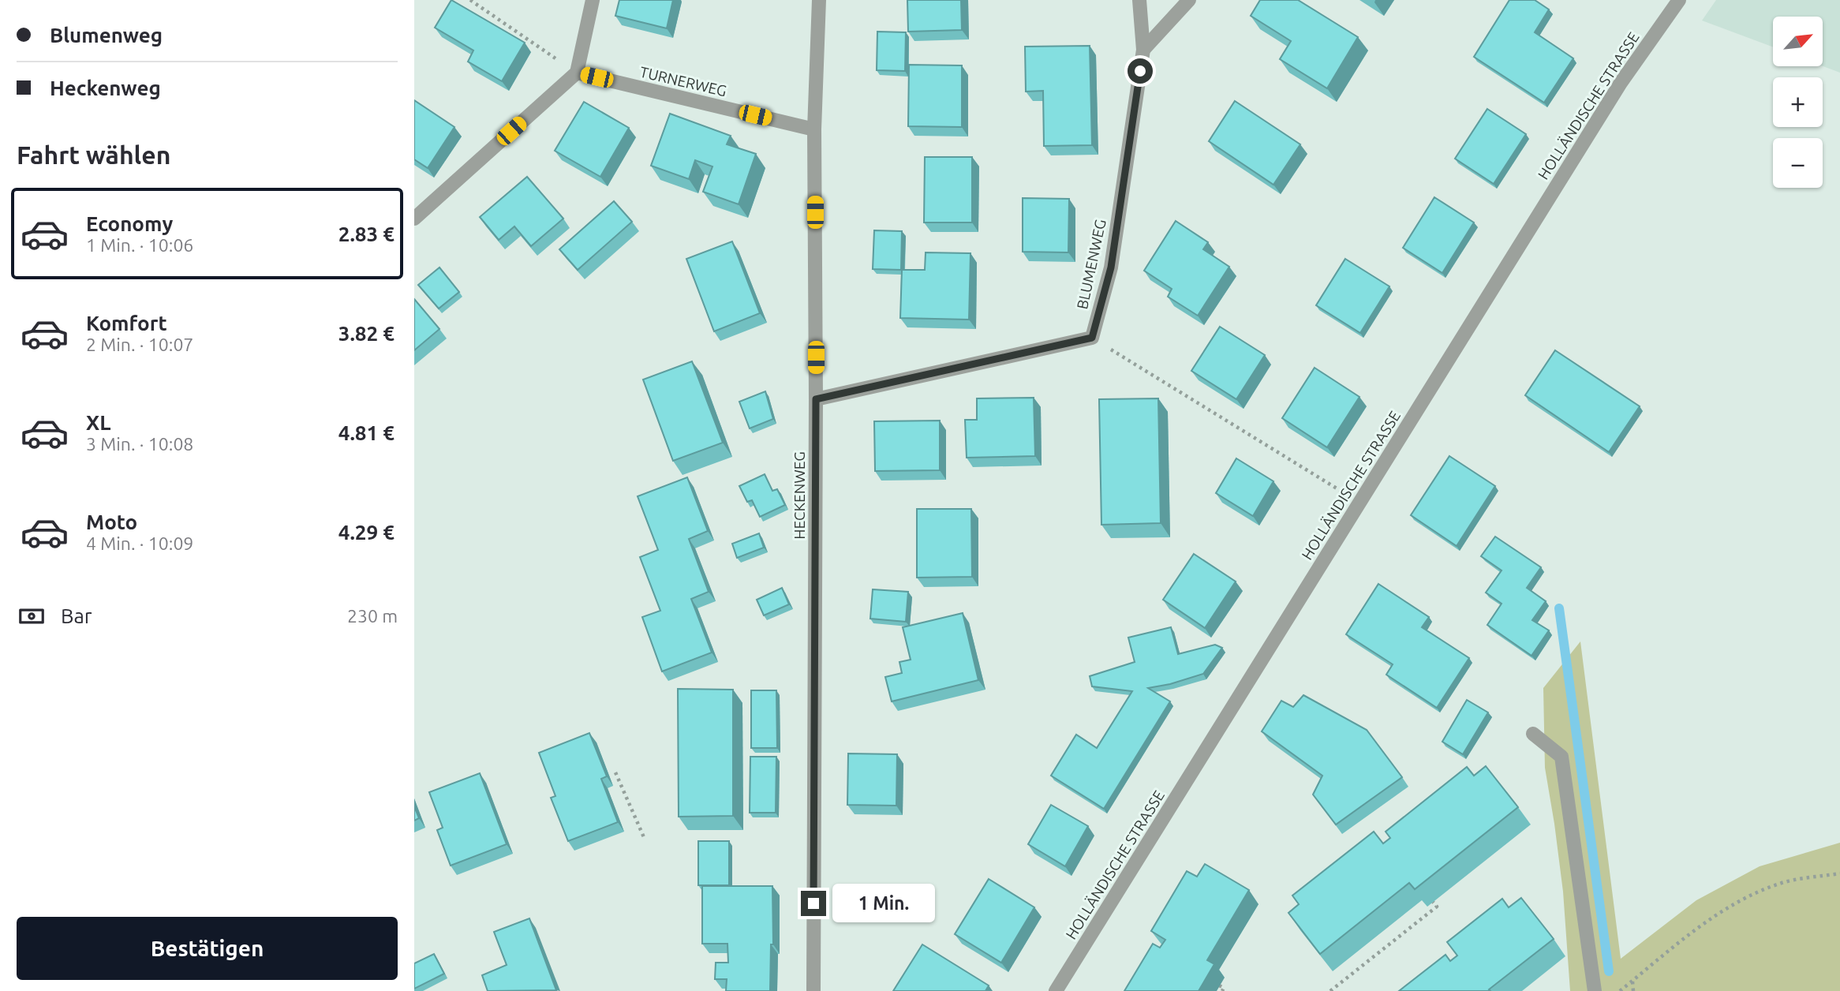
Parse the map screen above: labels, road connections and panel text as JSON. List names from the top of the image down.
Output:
{
  "streets": {
    "street": [
      "TURNERWEG",
      "HOLLÄNDISCHE STRASSE",
      "BLUMENWEG",
      "HECKENWEG"
    ]
  },
  "crossings": [
    ["TURNERWEG", "HECKENWEG"]
  ],
  "north": "top right",
  "page": {
    "banner": ["Blumenweg", "Heckenweg"],
    "map_buttons": ["+", "−"],
    "heading": "Fahrt wählen",
    "list": [
      {
        "name": "Economy",
        "note": "1 Min. · 10:06",
        "value": "2.83 €"
      },
      {
        "name": "Komfort",
        "note": "2 Min. · 10:07",
        "value": "3.82 €"
      },
      {
        "name": "XL",
        "note": "3 Min. · 10:08",
        "value": "4.81 €"
      },
      {
        "name": "Moto",
        "note": "4 Min. · 10:09",
        "value": "4.29 €"
      }
    ],
    "pay": ["Bar", "230 m"],
    "bubble": "1 Min.",
    "buttons": "Bestätigen"
  }
}
